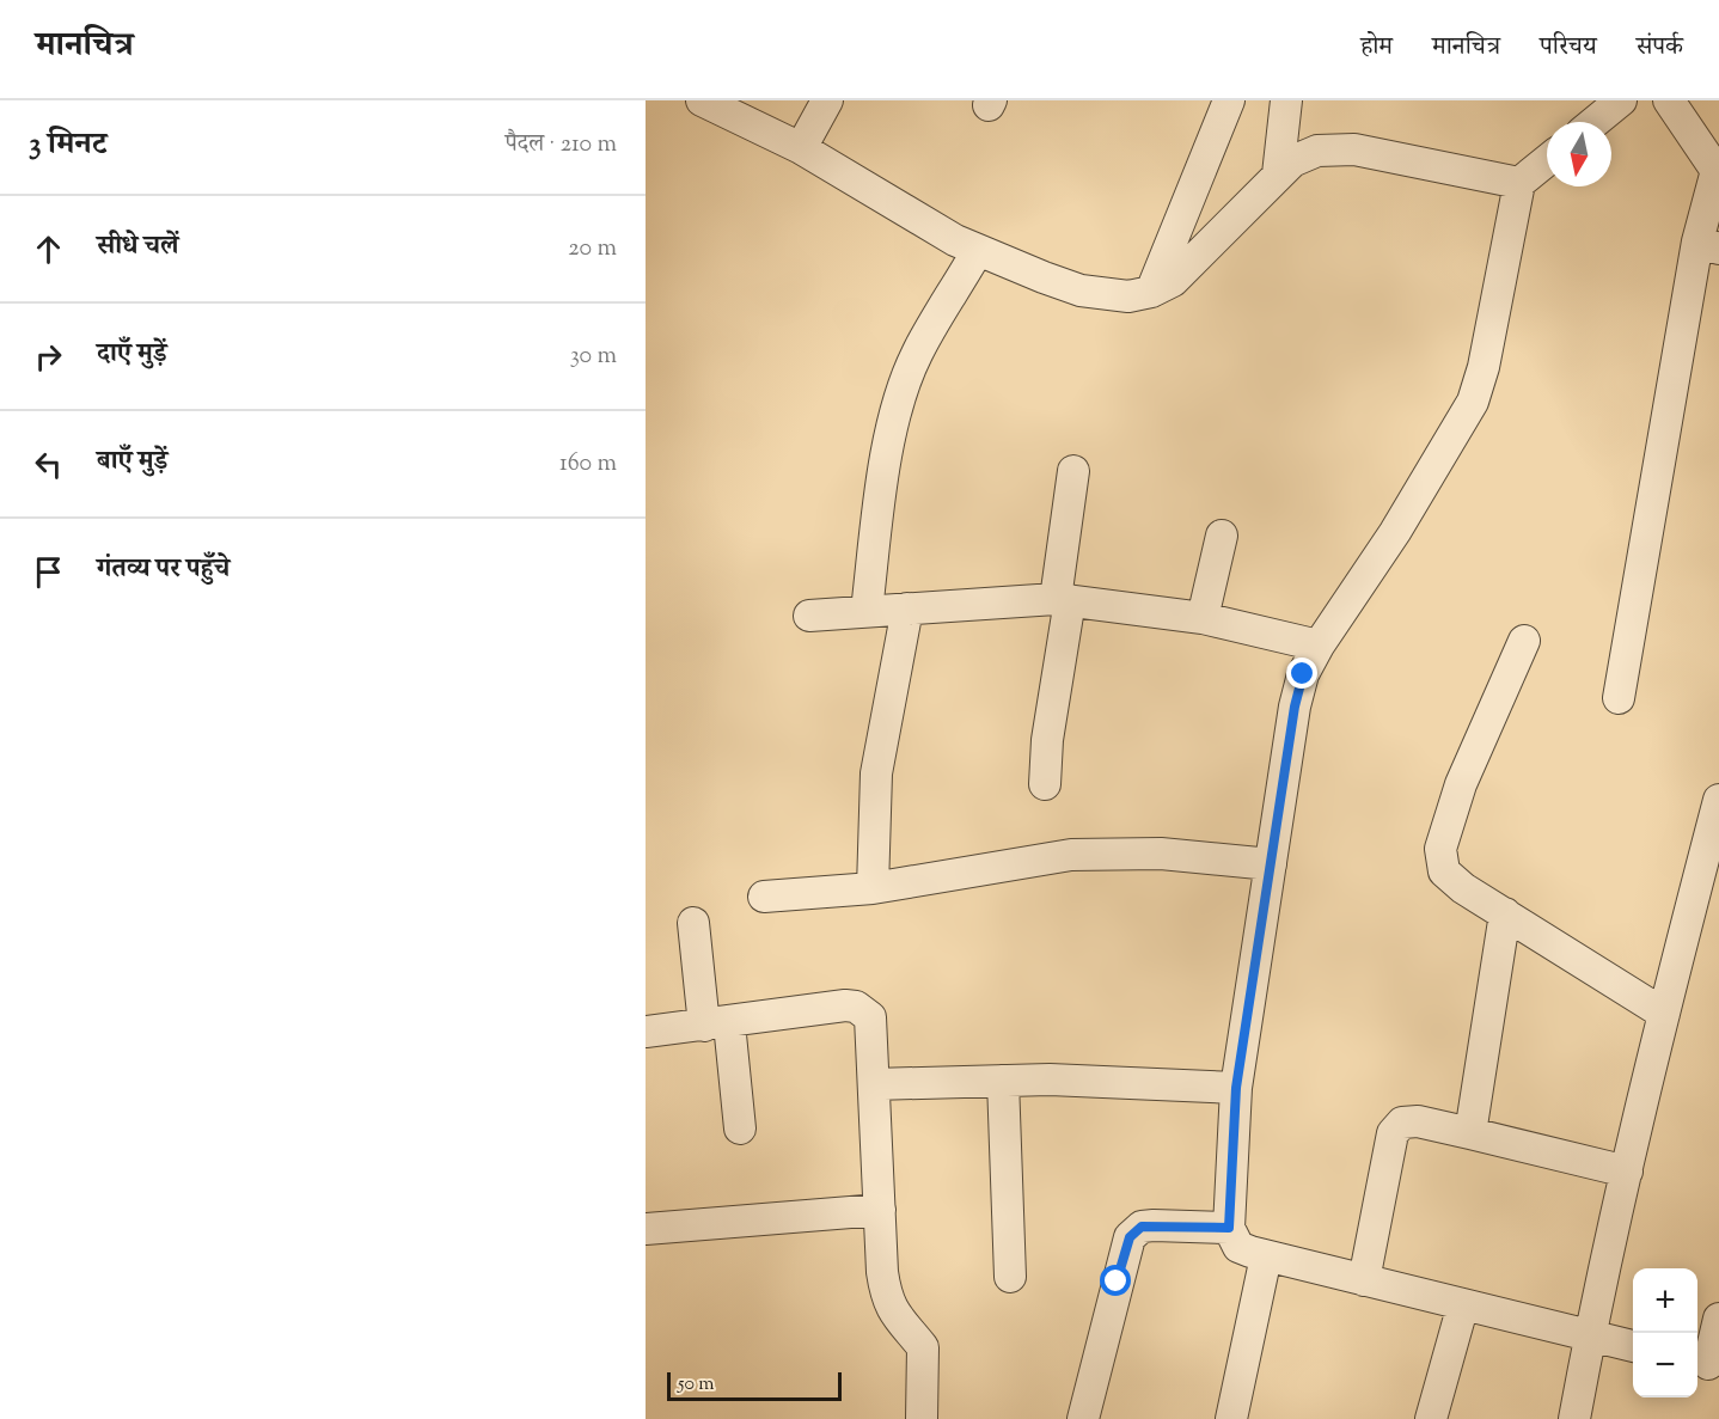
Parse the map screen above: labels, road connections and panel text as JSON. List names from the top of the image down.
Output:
{
  "scale_bar": "50 m",
  "north": "bottom",
  "page": {
    "header": "मानचित्र",
    "nav": [
      "होम",
      "मानचित्र",
      "परिचय",
      "संपर्क"
    ],
    "heading": ["3 मिनट", "पैदल · 210 m"],
    "list": [
      ["सीधे चलें", "20 m"],
      ["दाएँ मुड़ें", "30 m"],
      ["बाएँ मुड़ें", "160 m"],
      "गंतव्य पर पहुँचे"
    ],
    "map_buttons": ["+", "−"],
    "scale": "50 m"
  }
}
